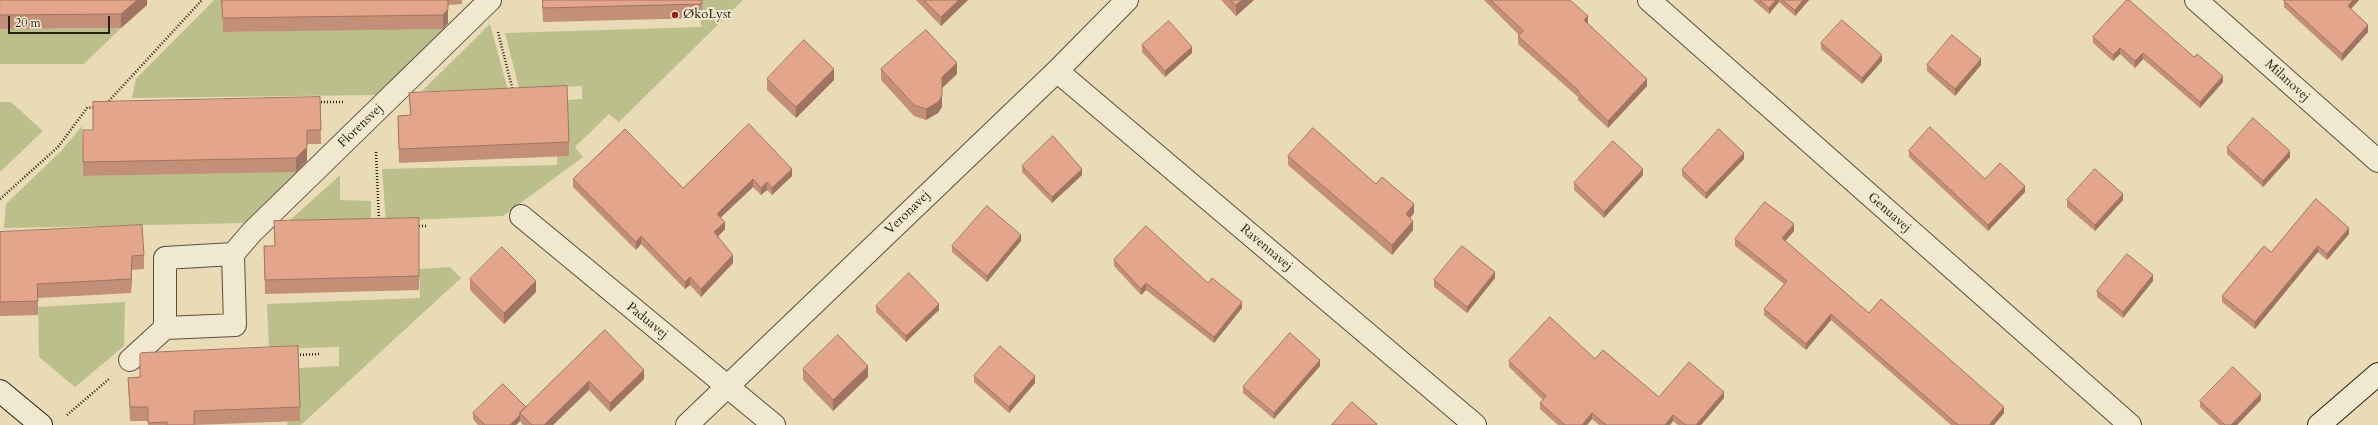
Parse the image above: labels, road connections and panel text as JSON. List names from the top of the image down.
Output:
{
  "streets": {
    "street": [
      "Milanovej",
      "Florensvej",
      "Veronavej",
      "Genuavej",
      "Ravennavej",
      "Paduavej"
    ]
  },
  "crossings": [
    ["Veronavej", "Ravennavej"],
    ["Veronavej", "Paduavej"]
  ],
  "places": ["ØkoLyst"],
  "scale_bar": "20 m"
}
